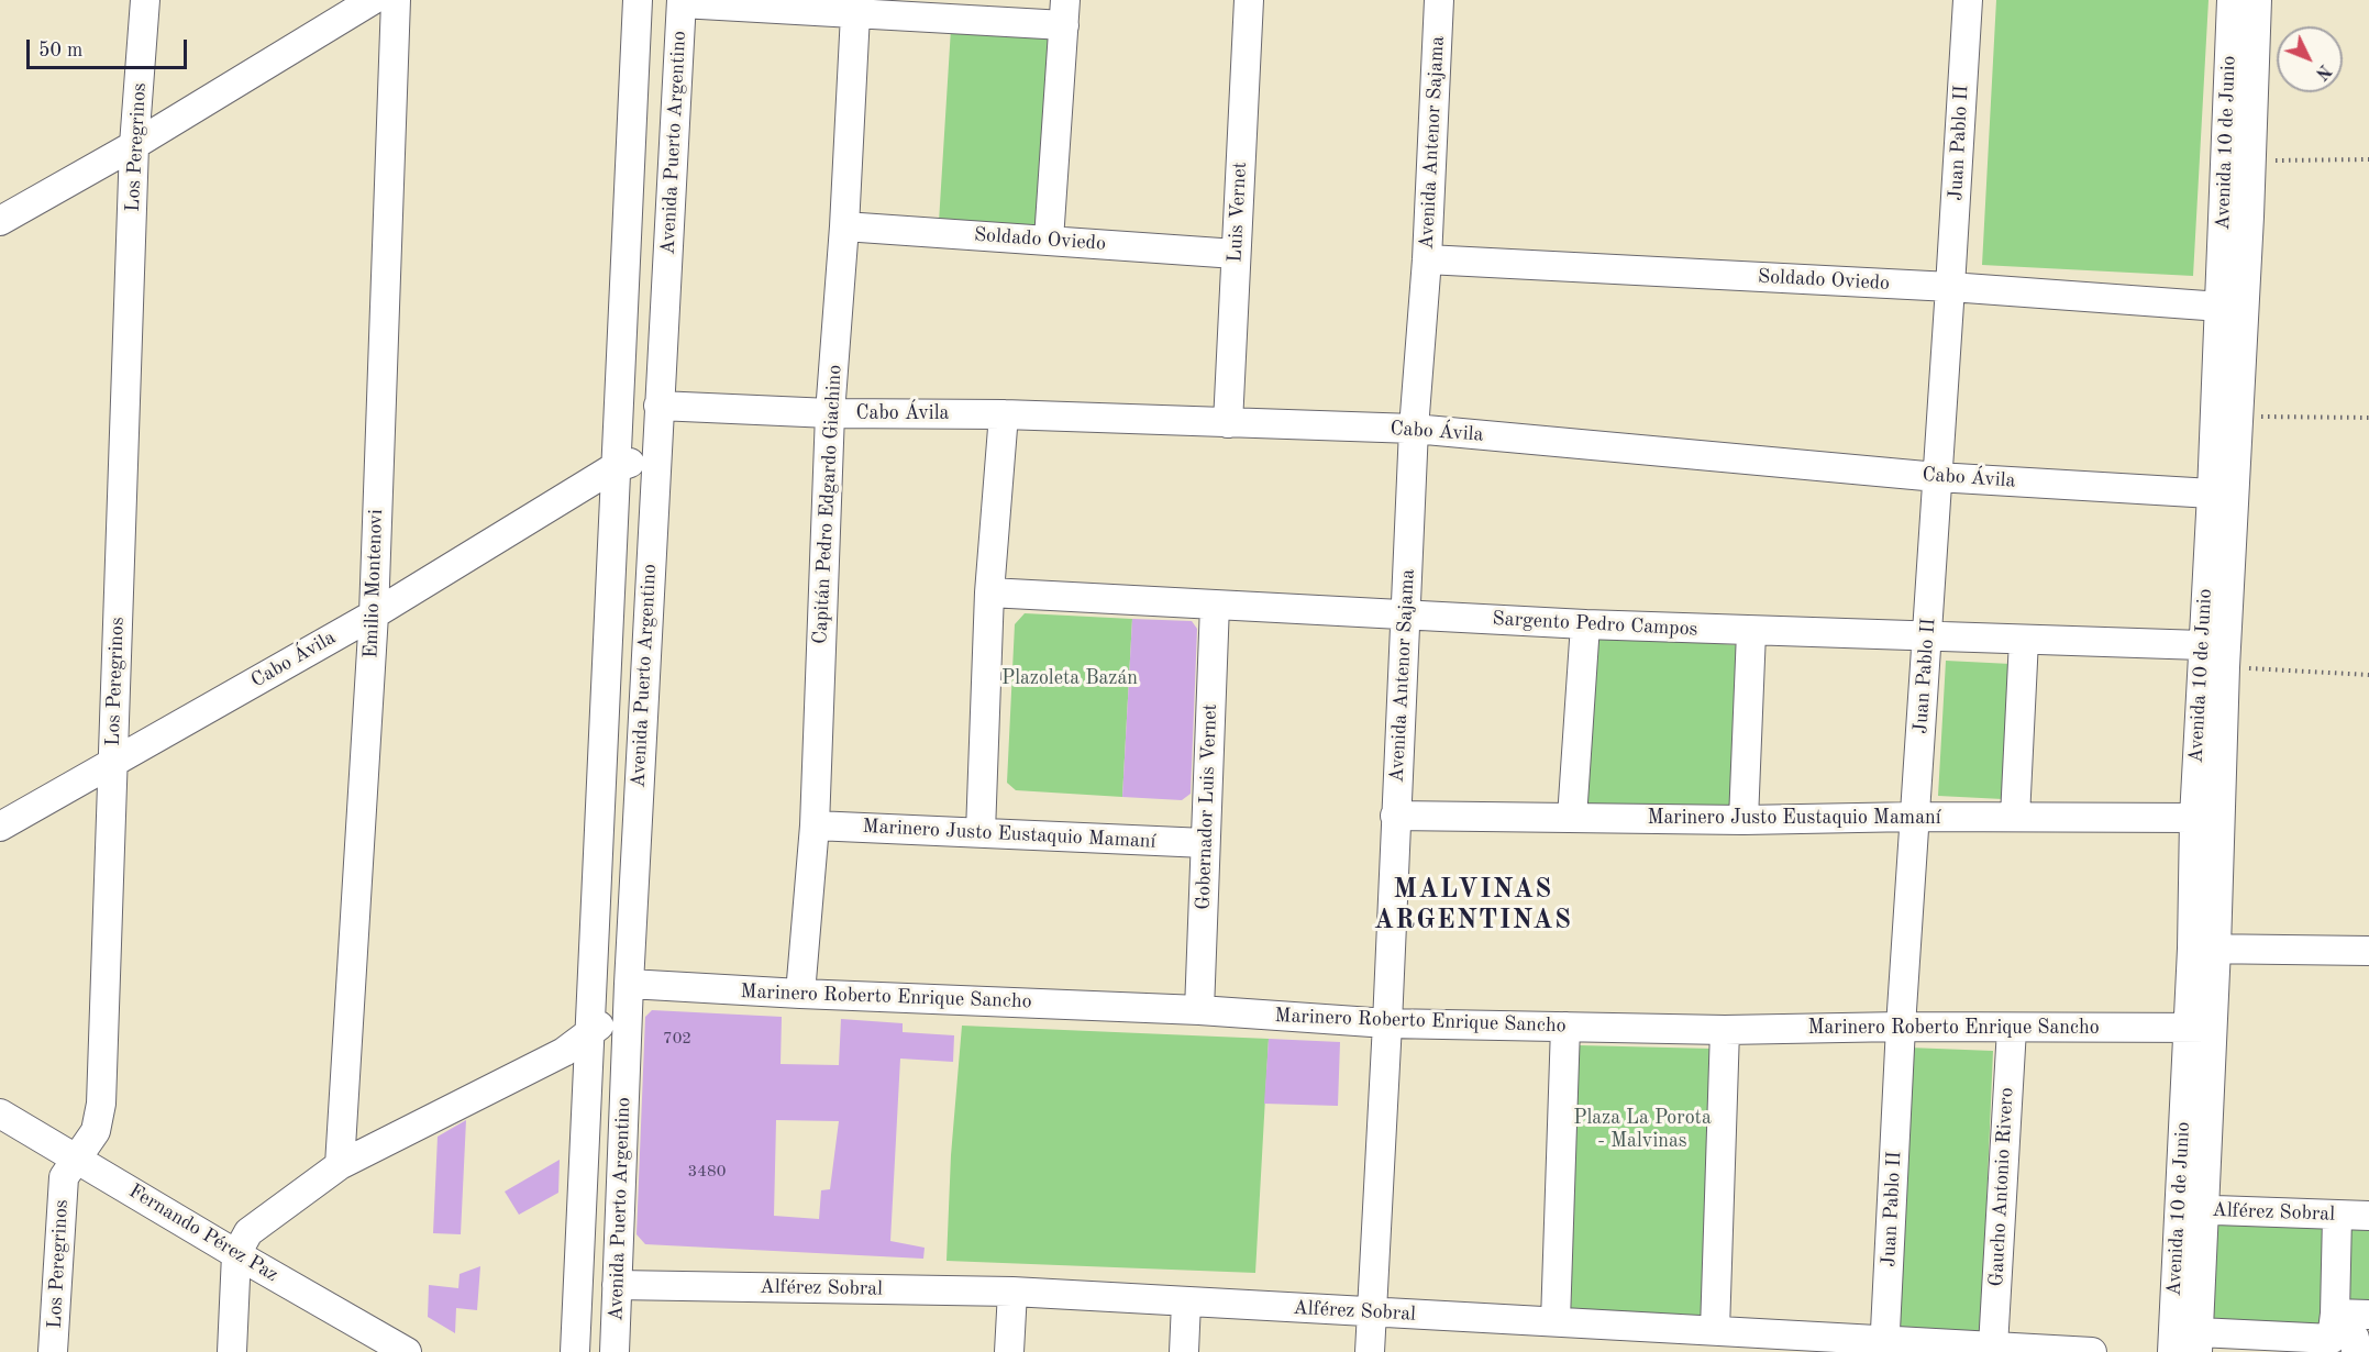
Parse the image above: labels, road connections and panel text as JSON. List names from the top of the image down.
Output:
{
  "streets": {
    "street": [
      "Avenida Puerto Argentino",
      "Avenida Antenor Sajama",
      "Juan Pablo II",
      "Avenida 10 de Junio",
      "Los Peregrinos",
      "Luis Vernet",
      "Soldado Oviedo",
      "Cabo Ávila",
      "Capitán Pedro Edgardo Giachino",
      "Emilio Montenovi",
      "Sargento Pedro Campos",
      "Gobernador Luis Vernet",
      "Marinero Justo Eustaquio Mamaní",
      "Marinero Roberto Enrique Sancho",
      "Gaucho Antonio Rivero",
      "Alférez Sobral",
      "Fernando Pérez Paz"
    ]
  },
  "crossings": [
    ["Avenida Puerto Argentino", "Cabo Ávila"],
    ["Avenida Puerto Argentino", "Marinero Roberto Enrique Sancho"],
    ["Avenida Puerto Argentino", "Alférez Sobral"],
    ["Avenida Antenor Sajama", "Soldado Oviedo"],
    ["Avenida Antenor Sajama", "Cabo Ávila"],
    ["Avenida Antenor Sajama", "Sargento Pedro Campos"],
    ["Avenida Antenor Sajama", "Marinero Justo Eustaquio Mamaní"],
    ["Avenida Antenor Sajama", "Marinero Roberto Enrique Sancho"],
    ["Avenida Antenor Sajama", "Alférez Sobral"],
    ["Juan Pablo II", "Soldado Oviedo"],
    ["Juan Pablo II", "Cabo Ávila"],
    ["Juan Pablo II", "Sargento Pedro Campos"],
    ["Juan Pablo II", "Marinero Justo Eustaquio Mamaní"],
    ["Juan Pablo II", "Marinero Roberto Enrique Sancho"],
    ["Juan Pablo II", "Alférez Sobral"],
    ["Avenida 10 de Junio", "Soldado Oviedo"],
    ["Avenida 10 de Junio", "Cabo Ávila"],
    ["Avenida 10 de Junio", "Sargento Pedro Campos"],
    ["Avenida 10 de Junio", "Marinero Justo Eustaquio Mamaní"],
    ["Avenida 10 de Junio", "Marinero Roberto Enrique Sancho"],
    ["Avenida 10 de Junio", "Alférez Sobral"],
    ["Los Peregrinos", "Cabo Ávila"],
    ["Los Peregrinos", "Fernando Pérez Paz"],
    ["Luis Vernet", "Soldado Oviedo"],
    ["Luis Vernet", "Cabo Ávila"],
    ["Soldado Oviedo", "Capitán Pedro Edgardo Giachino"],
    ["Cabo Ávila", "Capitán Pedro Edgardo Giachino"],
    ["Cabo Ávila", "Emilio Montenovi"],
    ["Capitán Pedro Edgardo Giachino", "Marinero Justo Eustaquio Mamaní"],
    ["Capitán Pedro Edgardo Giachino", "Marinero Roberto Enrique Sancho"],
    ["Sargento Pedro Campos", "Gobernador Luis Vernet"],
    ["Gobernador Luis Vernet", "Marinero Justo Eustaquio Mamaní"],
    ["Gobernador Luis Vernet", "Marinero Roberto Enrique Sancho"],
    ["Marinero Roberto Enrique Sancho", "Gaucho Antonio Rivero"],
    ["Gaucho Antonio Rivero", "Alférez Sobral"]
  ],
  "districts": ["MALVINAS ARGENTINAS"],
  "parks": ["Plazoleta Bazán", "Plaza La Porota - Malvinas"],
  "house_numbers": ["702", "3480"],
  "scale_bar": "50 m",
  "north": "bottom right"
}
